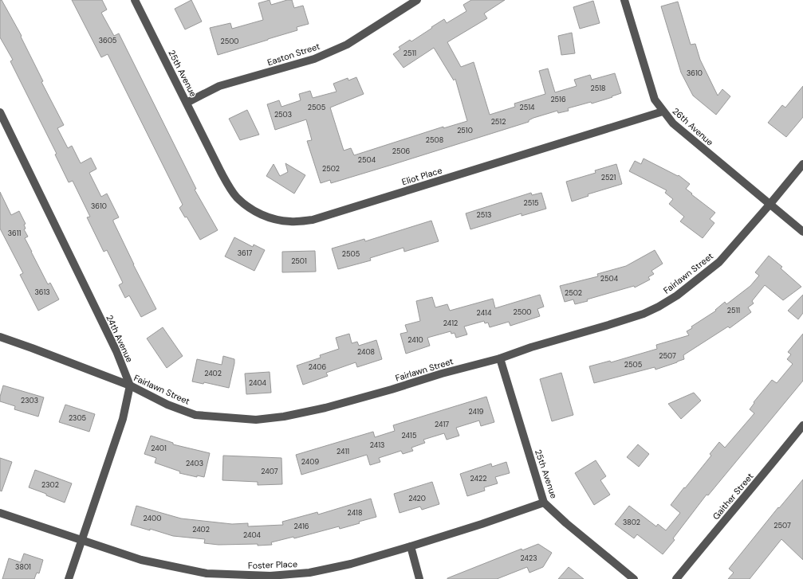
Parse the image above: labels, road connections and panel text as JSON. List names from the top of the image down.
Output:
{
  "streets": {
    "street": [
      "Easton Street",
      "25th Avenue",
      "26th Avenue",
      "Eliot Place",
      "Fairlawn Street",
      "24th Avenue",
      "Gaither Street",
      "Foster Place"
    ]
  },
  "crossings": [
    ["Easton Street", "25th Avenue"],
    ["25th Avenue", "Eliot Place"],
    ["25th Avenue", "Fairlawn Street"],
    ["25th Avenue", "Foster Place"],
    ["26th Avenue", "Eliot Place"],
    ["26th Avenue", "Fairlawn Street"],
    ["Fairlawn Street", "24th Avenue"]
  ],
  "house_numbers": [
    "3605",
    "2500",
    "2511",
    "3610",
    "2518",
    "2516",
    "2505",
    "2514",
    "2503",
    "2512",
    "2510",
    "2508",
    "2506",
    "2504",
    "2502",
    "2521",
    "2515",
    "3610",
    "2513",
    "3611",
    "3617",
    "2505",
    "2501",
    "2504",
    "3613",
    "2502",
    "2511",
    "2500",
    "2414",
    "2412",
    "2410",
    "2408",
    "2507",
    "2505",
    "2406",
    "2402",
    "2404",
    "2303",
    "2419",
    "2305",
    "2417",
    "2415",
    "2413",
    "2401",
    "2411",
    "2409",
    "2403",
    "2407",
    "2422",
    "2302",
    "2420",
    "2418",
    "2400",
    "3802",
    "2507",
    "2416",
    "2402",
    "2404",
    "2423",
    "3801"
  ]
}
